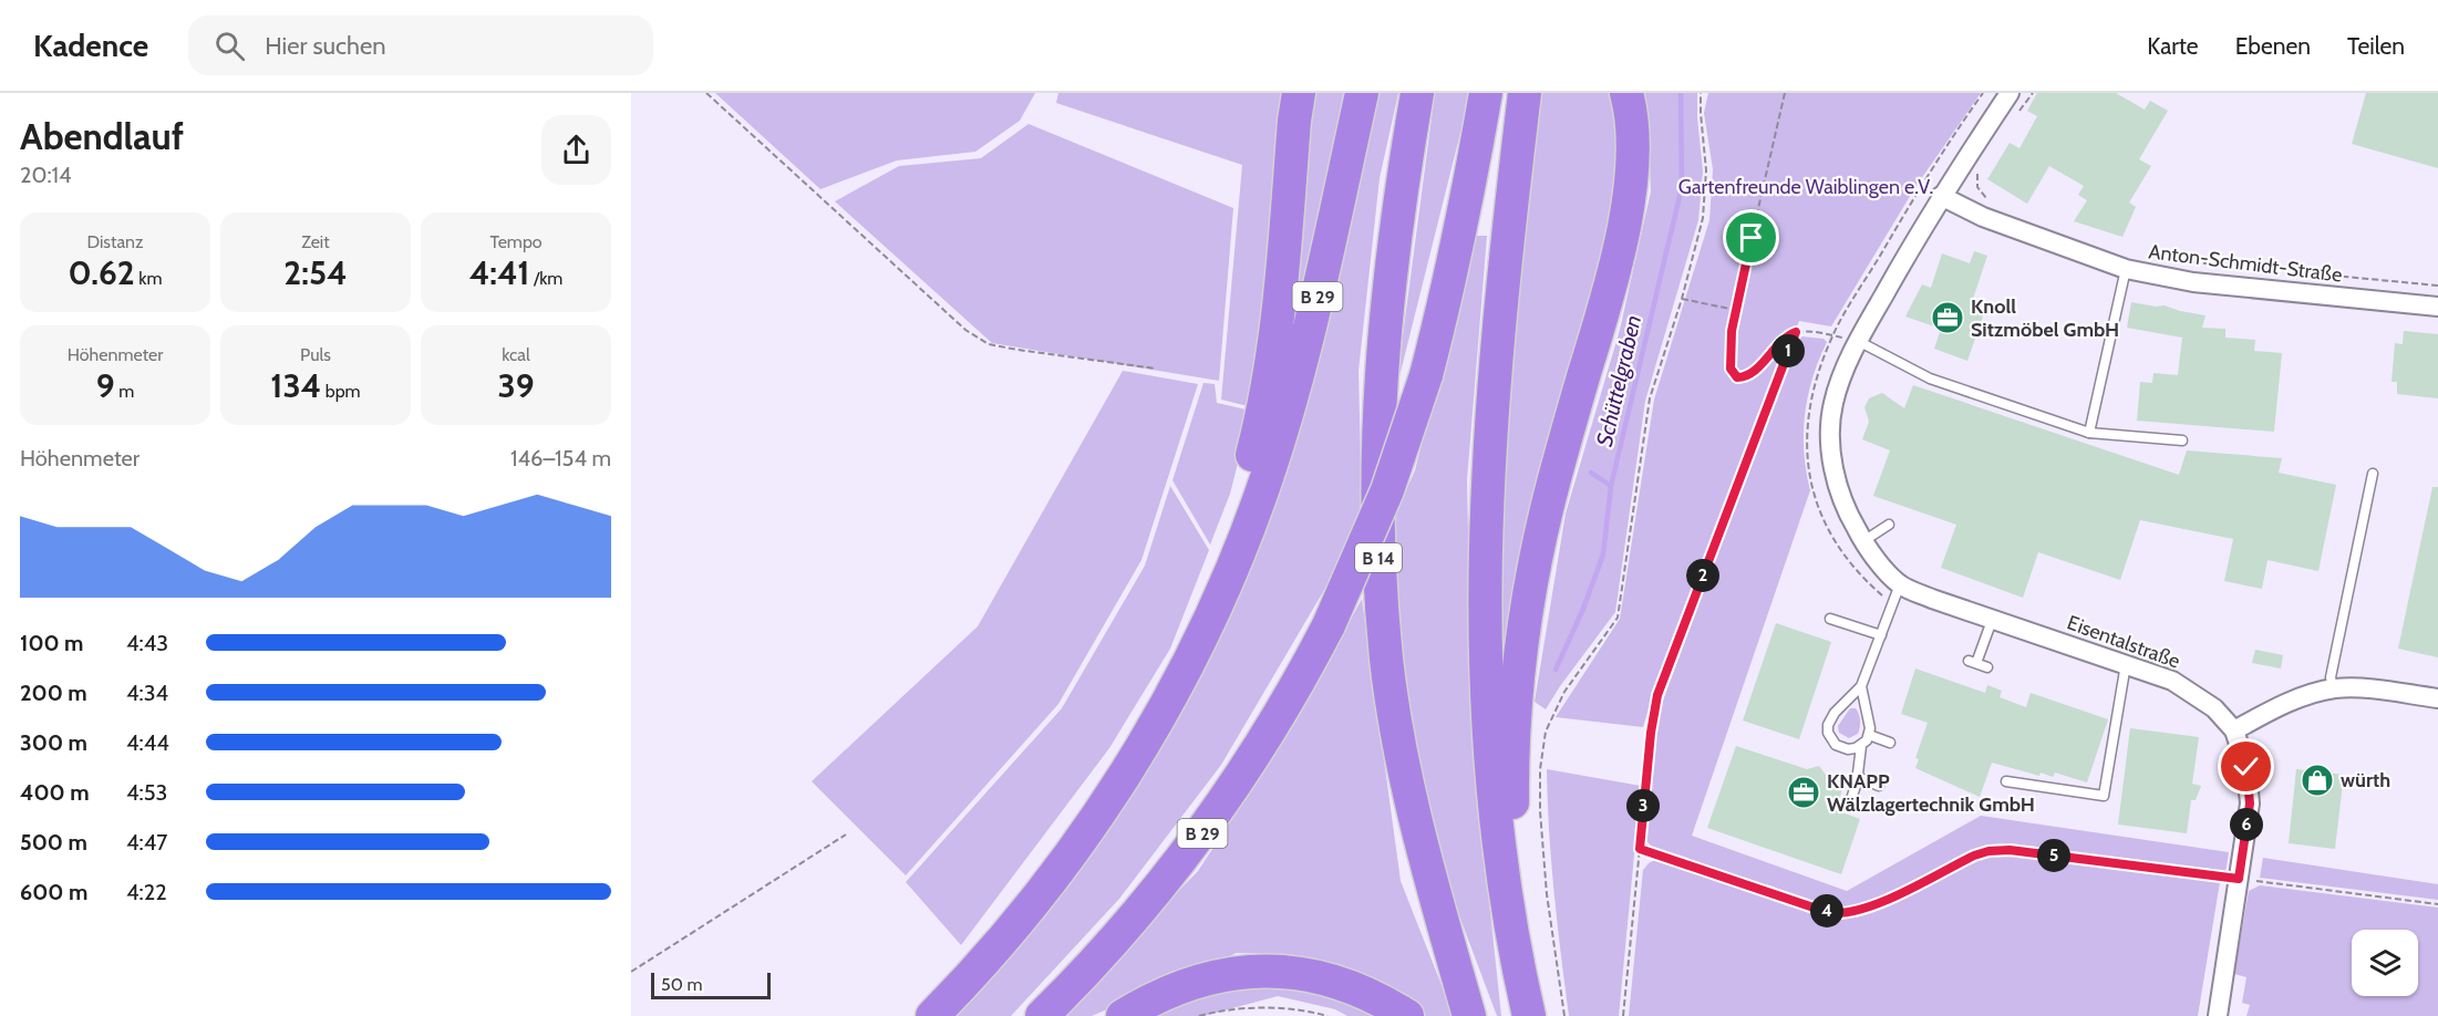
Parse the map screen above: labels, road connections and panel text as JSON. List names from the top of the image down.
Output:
{
  "streets": {
    "highway": ["B 29", "B 14"],
    "street": ["Anton-Schmidt-Straße", "Eisentalstraße"]
  },
  "crossings": [
    ["Anton-Schmidt-Straße", "Eisentalstraße"]
  ],
  "water": ["Schüttelgraben"],
  "parks": ["Gartenfreunde Waiblingen e.V."],
  "places": {
    "office": ["Knoll Sitzmöbel GmbH", "KNAPP Wälzlagertechnik GmbH"],
    "shop": ["würth"]
  },
  "scale_bar": "50 m",
  "page": {
    "header": "Kadence",
    "search": "Hier suchen",
    "nav": ["Karte", "Ebenen", "Teilen"],
    "heading": ["Abendlauf", "20:14"],
    "stats": [
      ["Distanz", "0.62 km"],
      ["Zeit", "2:54"],
      ["Tempo", "4:41 /km"],
      ["Höhenmeter", "9 m"],
      ["Puls", "134 bpm"],
      ["kcal", "39"]
    ],
    "pins": [
      "1",
      "2",
      "3",
      "6",
      "5",
      "4"
    ],
    "chart": ["Höhenmeter", "146–154 m"],
    "list": [
      {
        "name": "100 m",
        "note": "4:43"
      },
      {
        "name": "200 m",
        "note": "4:34"
      },
      {
        "name": "300 m",
        "note": "4:44"
      },
      {
        "name": "400 m",
        "note": "4:53"
      },
      {
        "name": "500 m",
        "note": "4:47"
      },
      {
        "name": "600 m",
        "note": "4:22"
      }
    ],
    "scale": "50 m"
  }
}
